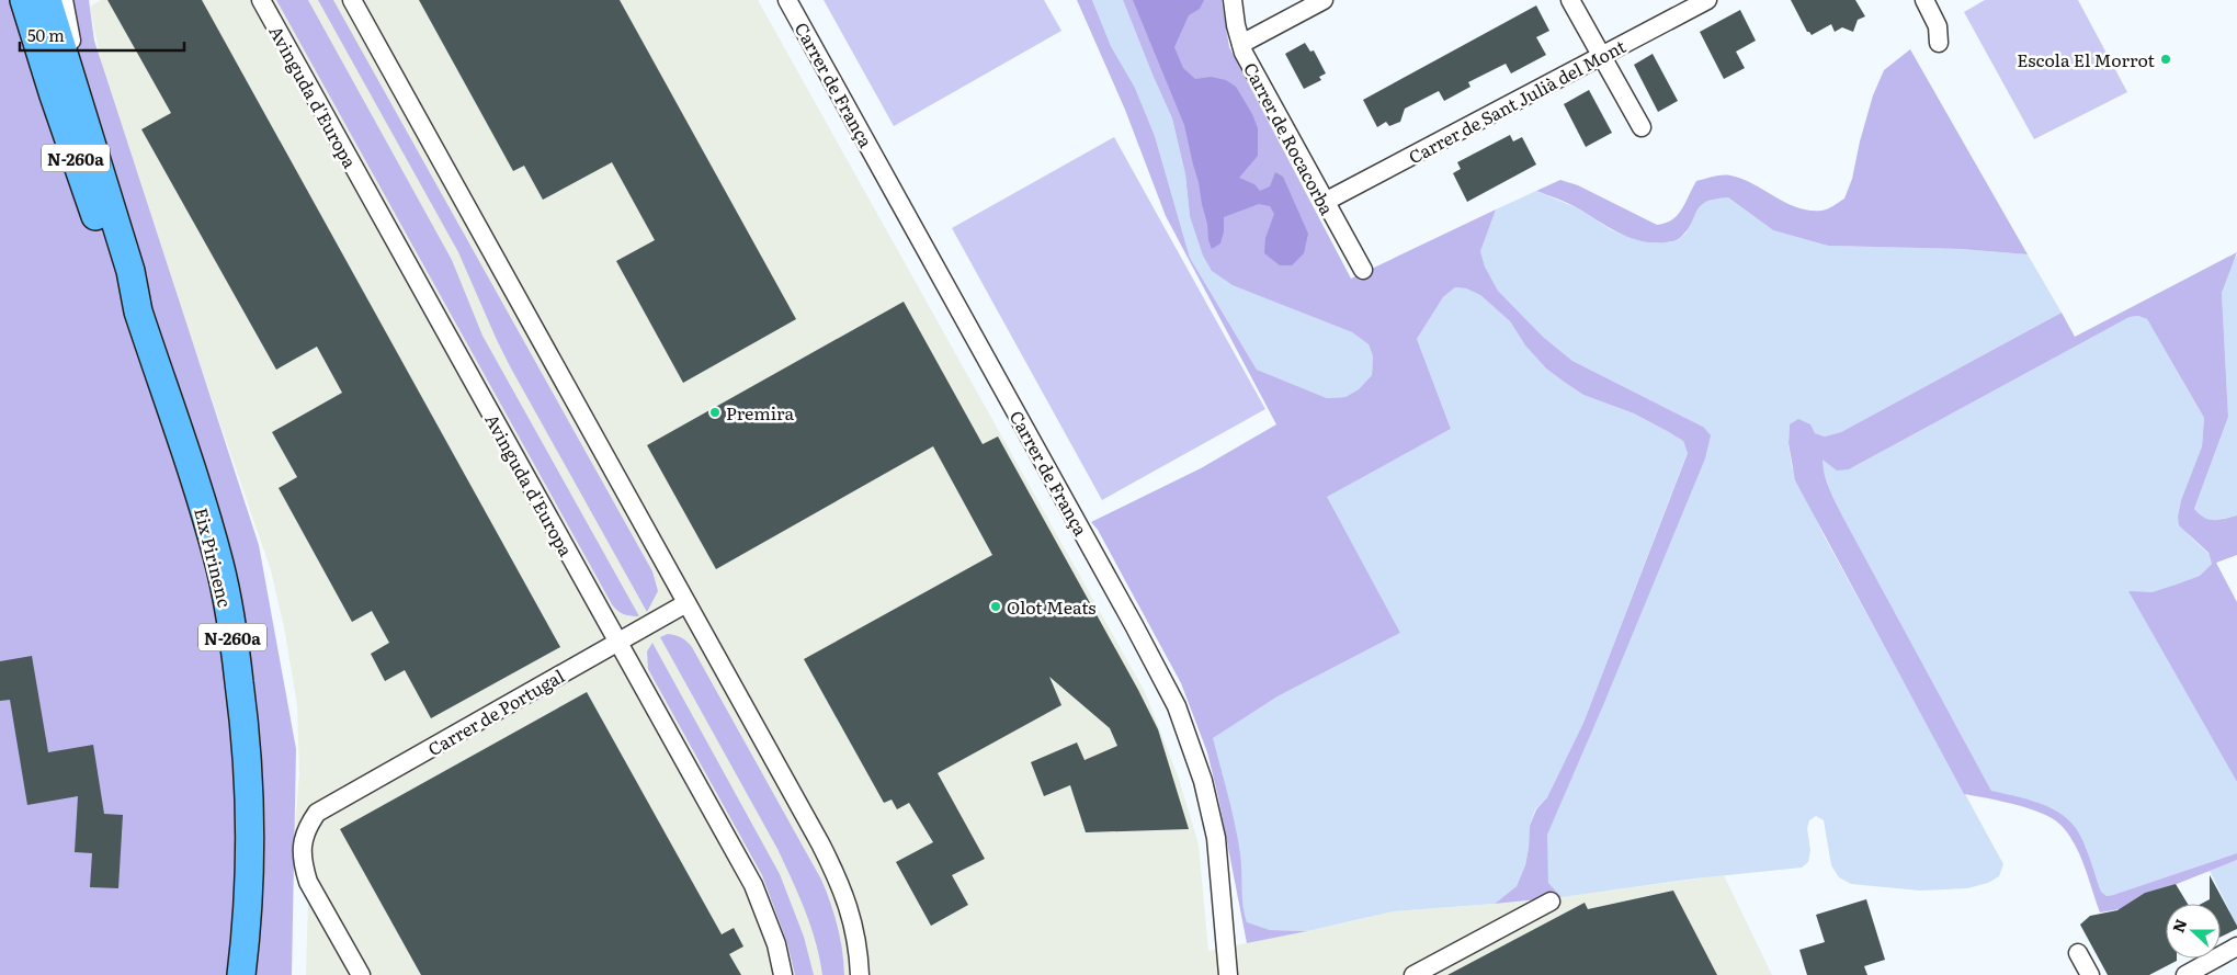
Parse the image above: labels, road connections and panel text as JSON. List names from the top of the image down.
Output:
{
  "streets": {
    "main road": ["N-260a", "Eix Pirinenc"],
    "street": [
      "Carrer de França",
      "Avinguda d'Europa",
      "Carrer de Sant Julià del Mont",
      "Carrer de Rocacorba",
      "Carrer de Portugal"
    ]
  },
  "crossings": [
    ["Avinguda d'Europa", "Carrer de Portugal"],
    ["Carrer de Sant Julià del Mont", "Carrer de Rocacorba"]
  ],
  "places": ["Escola El Morrot", "Premira", "Olot Meats"],
  "scale_bar": "50 m",
  "north": "left"
}
